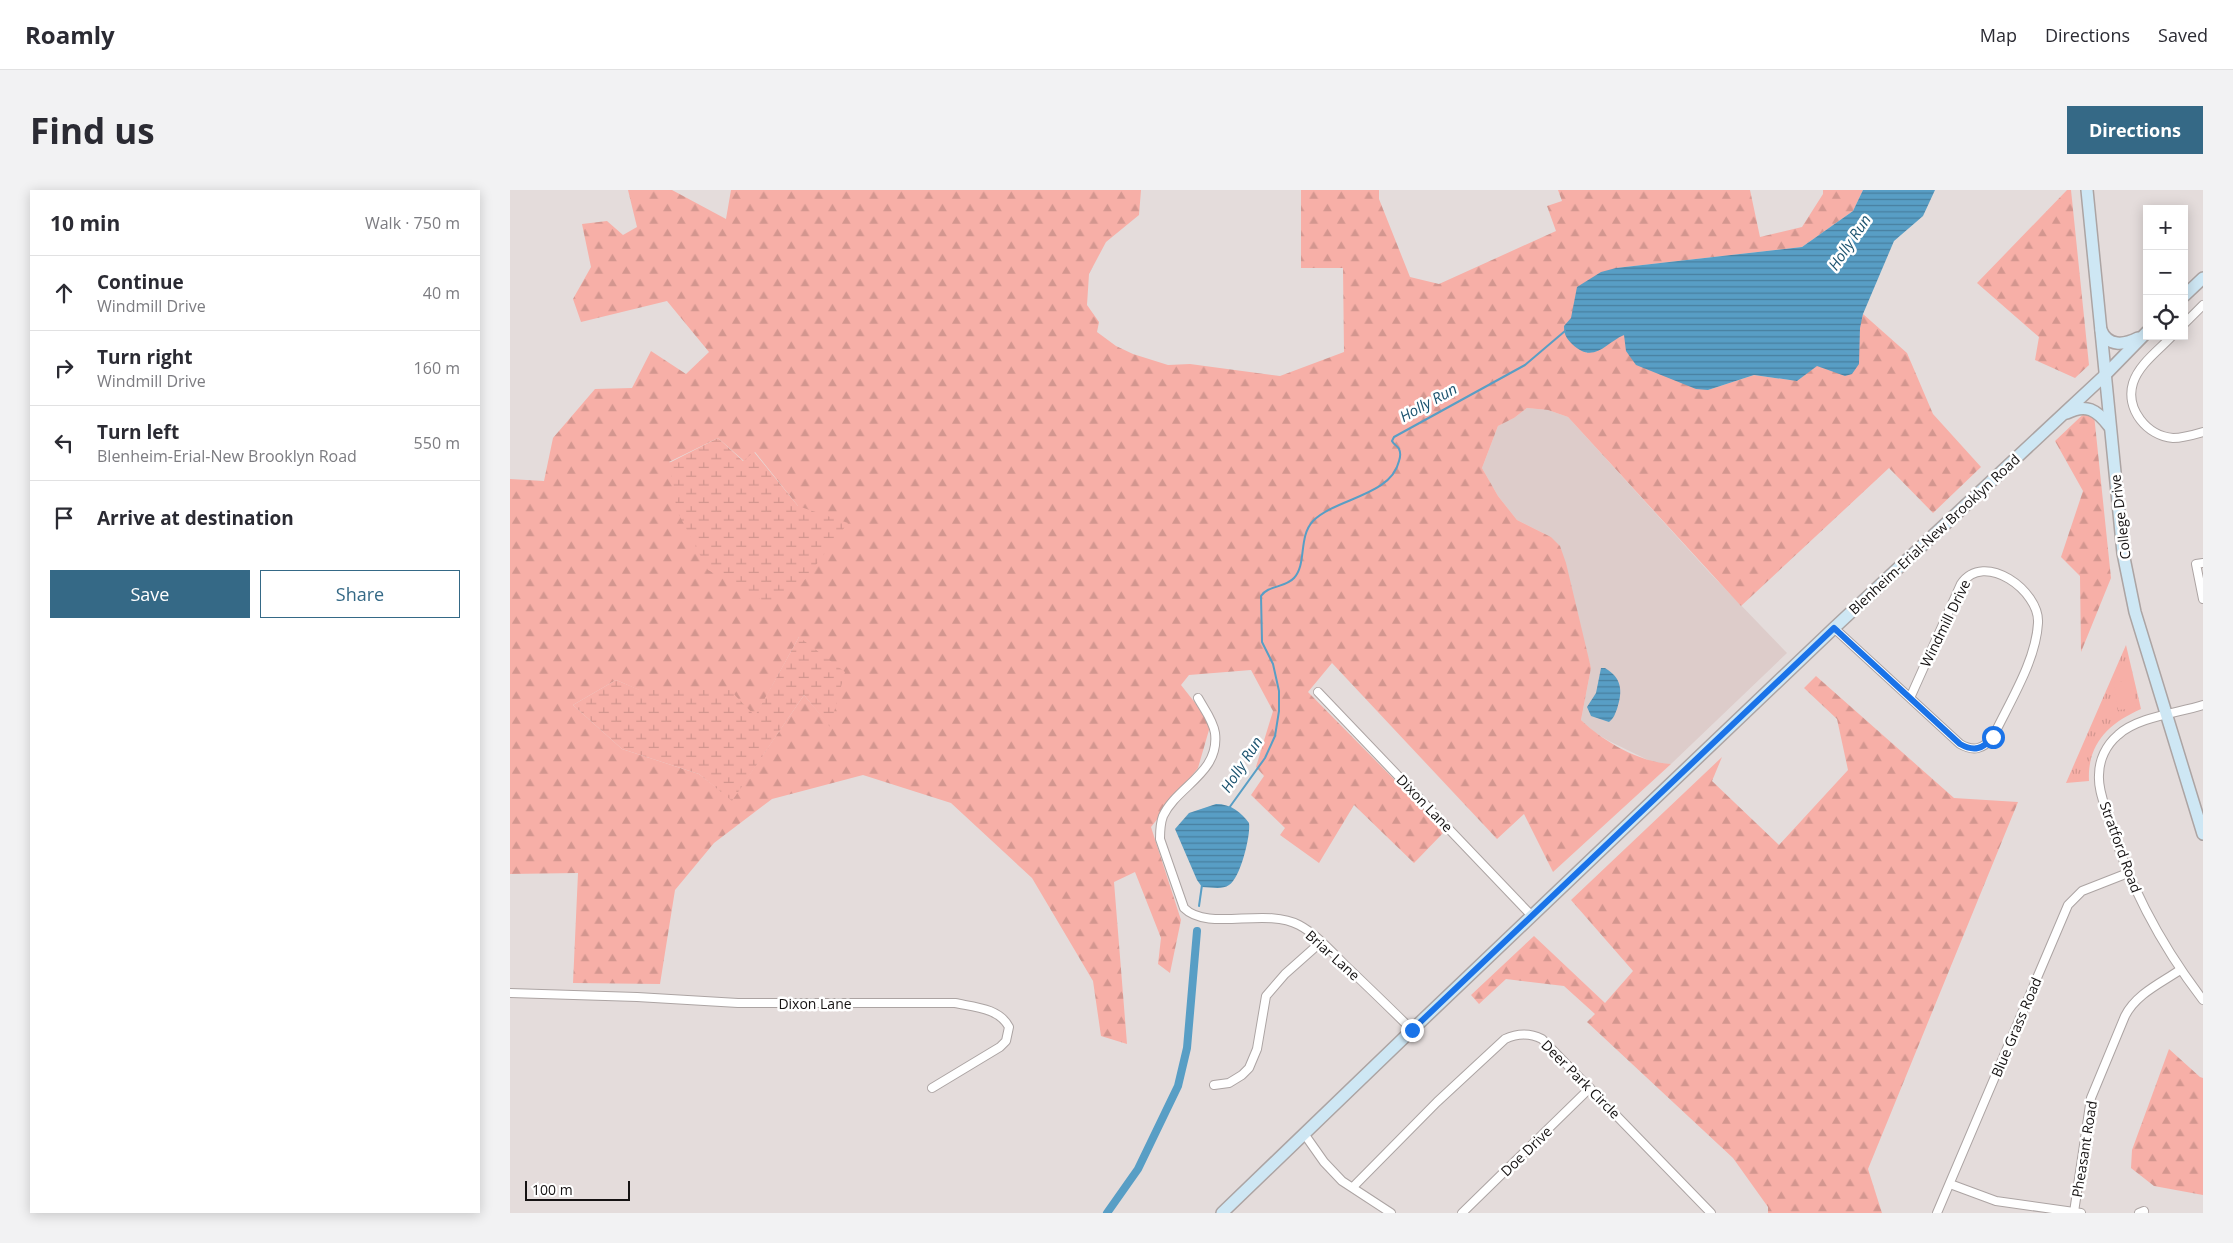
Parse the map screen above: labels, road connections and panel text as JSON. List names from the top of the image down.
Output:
{
  "streets": {
    "main road": ["College Drive", "Blenheim-Erial-New Brooklyn Road"],
    "street": [
      "Windmill Drive",
      "Dixon Lane",
      "Stratford Road",
      "Briar Lane",
      "Blue Grass Road",
      "Deer Park Circle",
      "Pheasant Road",
      "Doe Drive"
    ]
  },
  "crossings": [
    ["College Drive", "Blenheim-Erial-New Brooklyn Road"],
    ["College Drive", "Stratford Road"],
    ["Blenheim-Erial-New Brooklyn Road", "Windmill Drive"],
    ["Blenheim-Erial-New Brooklyn Road", "Dixon Lane"],
    ["Blenheim-Erial-New Brooklyn Road", "Briar Lane"],
    ["Stratford Road", "Blue Grass Road"],
    ["Stratford Road", "Pheasant Road"],
    ["Deer Park Circle", "Doe Drive"]
  ],
  "water": ["Holly Run"],
  "scale_bar": "100 m",
  "page": {
    "header": "Roamly",
    "nav": ["Map", "Directions", "Saved"],
    "buttons": [
      "Directions",
      ["Save", "Share"]
    ],
    "title": "Find us",
    "heading": ["10 min", "Walk · 750 m"],
    "map_buttons": ["+", "−"],
    "list": [
      ["Continue", "Windmill Drive", "40 m"],
      ["Turn right", "Windmill Drive", "160 m"],
      ["Turn left", "Blenheim-Erial-New Brooklyn Road", "550 m"],
      "Arrive at destination"
    ],
    "scale": "100 m"
  }
}
